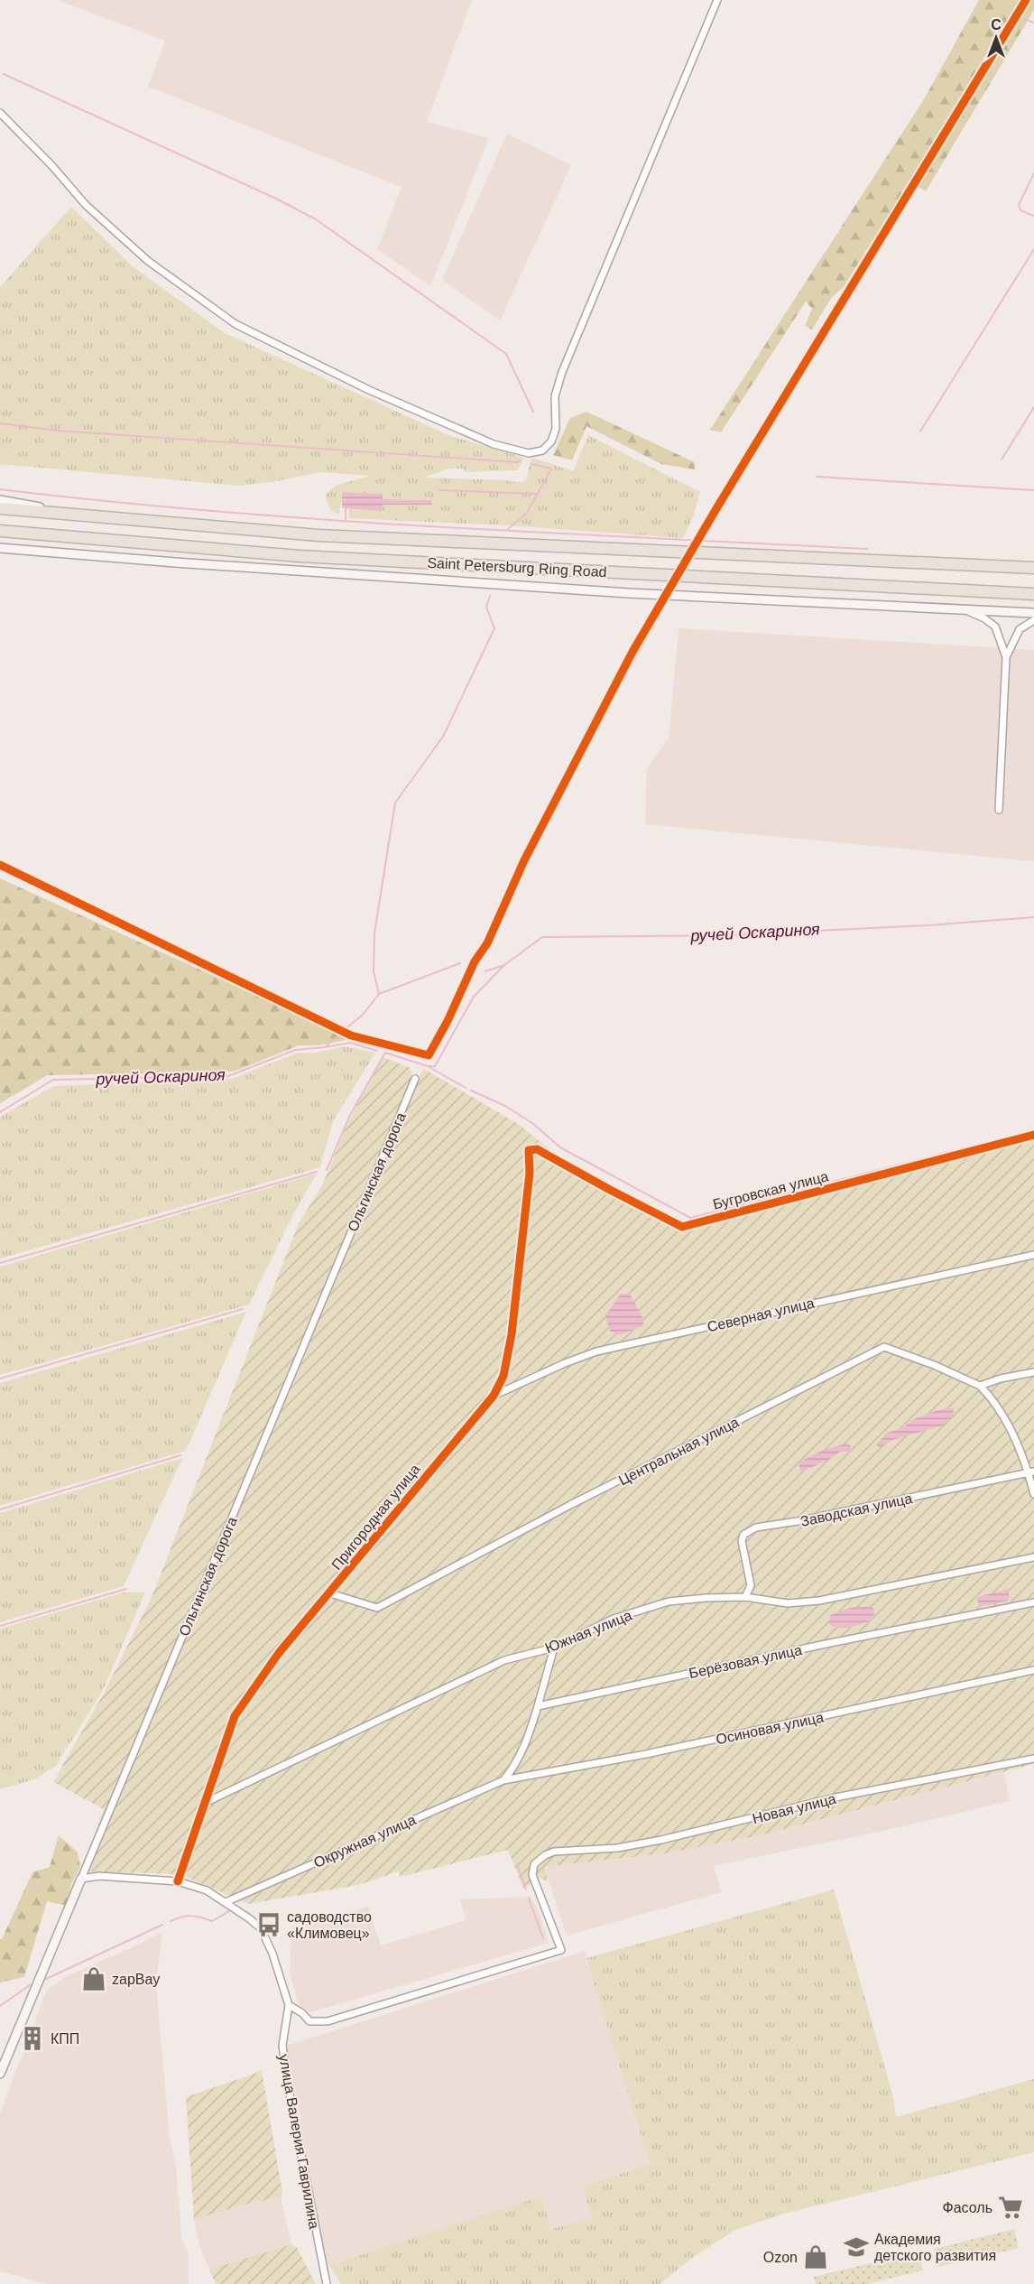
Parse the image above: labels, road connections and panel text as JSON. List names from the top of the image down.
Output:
{
  "streets": {
    "highway": ["Saint Petersburg Ring Road"],
    "street": [
      "Ольгинская дорога",
      "Бугровская улица",
      "Северная улица",
      "Центральная улица",
      "Заводская улица",
      "Пригородная улица",
      "Южная улица",
      "Берёзовая улица",
      "Осиновая улица",
      "Новая улица",
      "Окружная улица",
      "улица Валерия Гаврилина"
    ]
  },
  "crossings": [
    ["Бугровская улица", "Пригородная улица"],
    ["Северная улица", "Пригородная улица"],
    ["Центральная улица", "Пригородная улица"],
    ["Заводская улица", "Южная улица"],
    ["Пригородная улица", "Южная улица"],
    ["Осиновая улица", "Окружная улица"],
    ["Новая улица", "улица Валерия Гаврилина"],
    ["Окружная улица", "улица Валерия Гаврилина"]
  ],
  "water": ["ручей Оскариноя"],
  "places": {
    "bus stop": ["садоводство «Климовец»"],
    "shop": ["zapBay", "Ozon"],
    "building": ["КПП"],
    "supermarket": ["Фасоль"],
    "school or university": ["Академия детского развития"]
  },
  "north": "top"
}
